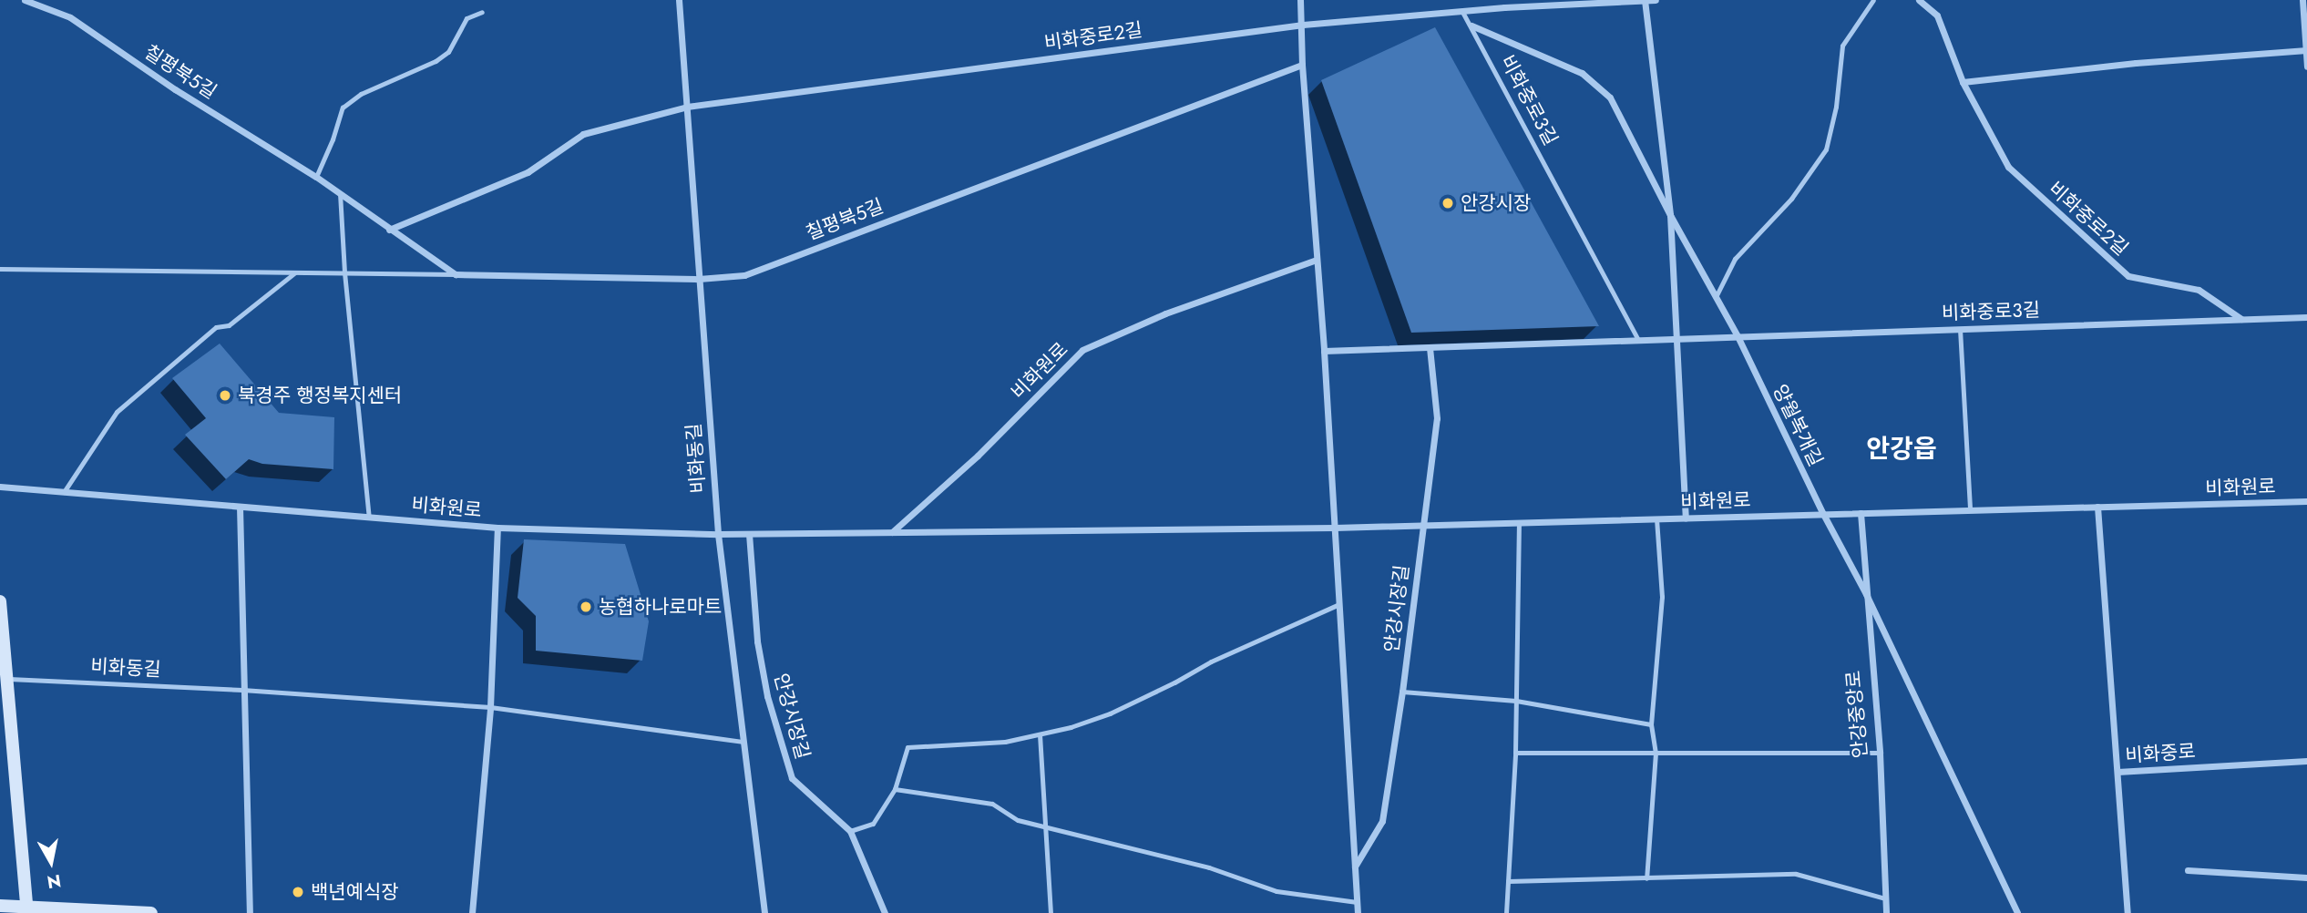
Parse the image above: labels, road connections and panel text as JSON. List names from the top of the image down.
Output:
{
  "streets": {
    "street": [
      "비화중로2길",
      "칠평북5길",
      "비화중로3길",
      "비화원로",
      "양월복개길",
      "비화동길",
      "안강시장길",
      "안강중앙로",
      "비화중로"
    ]
  },
  "crossings": [
    ["비화중로2길", "비화중로3길"],
    ["비화중로2길", "비화동길"],
    ["칠평북5길", "비화동길"],
    ["비화중로3길", "양월복개길"],
    ["비화중로3길", "안강시장길"],
    ["비화원로", "양월복개길"],
    ["비화원로", "비화동길"],
    ["비화원로", "안강시장길"],
    ["비화원로", "안강중앙로"],
    ["양월복개길", "안강중앙로"]
  ],
  "districts": ["안강읍"],
  "places": [
    "안강시장",
    "북경주 행정복지센터",
    "농협하나로마트",
    "백년예식장"
  ],
  "north": "bottom"
}
